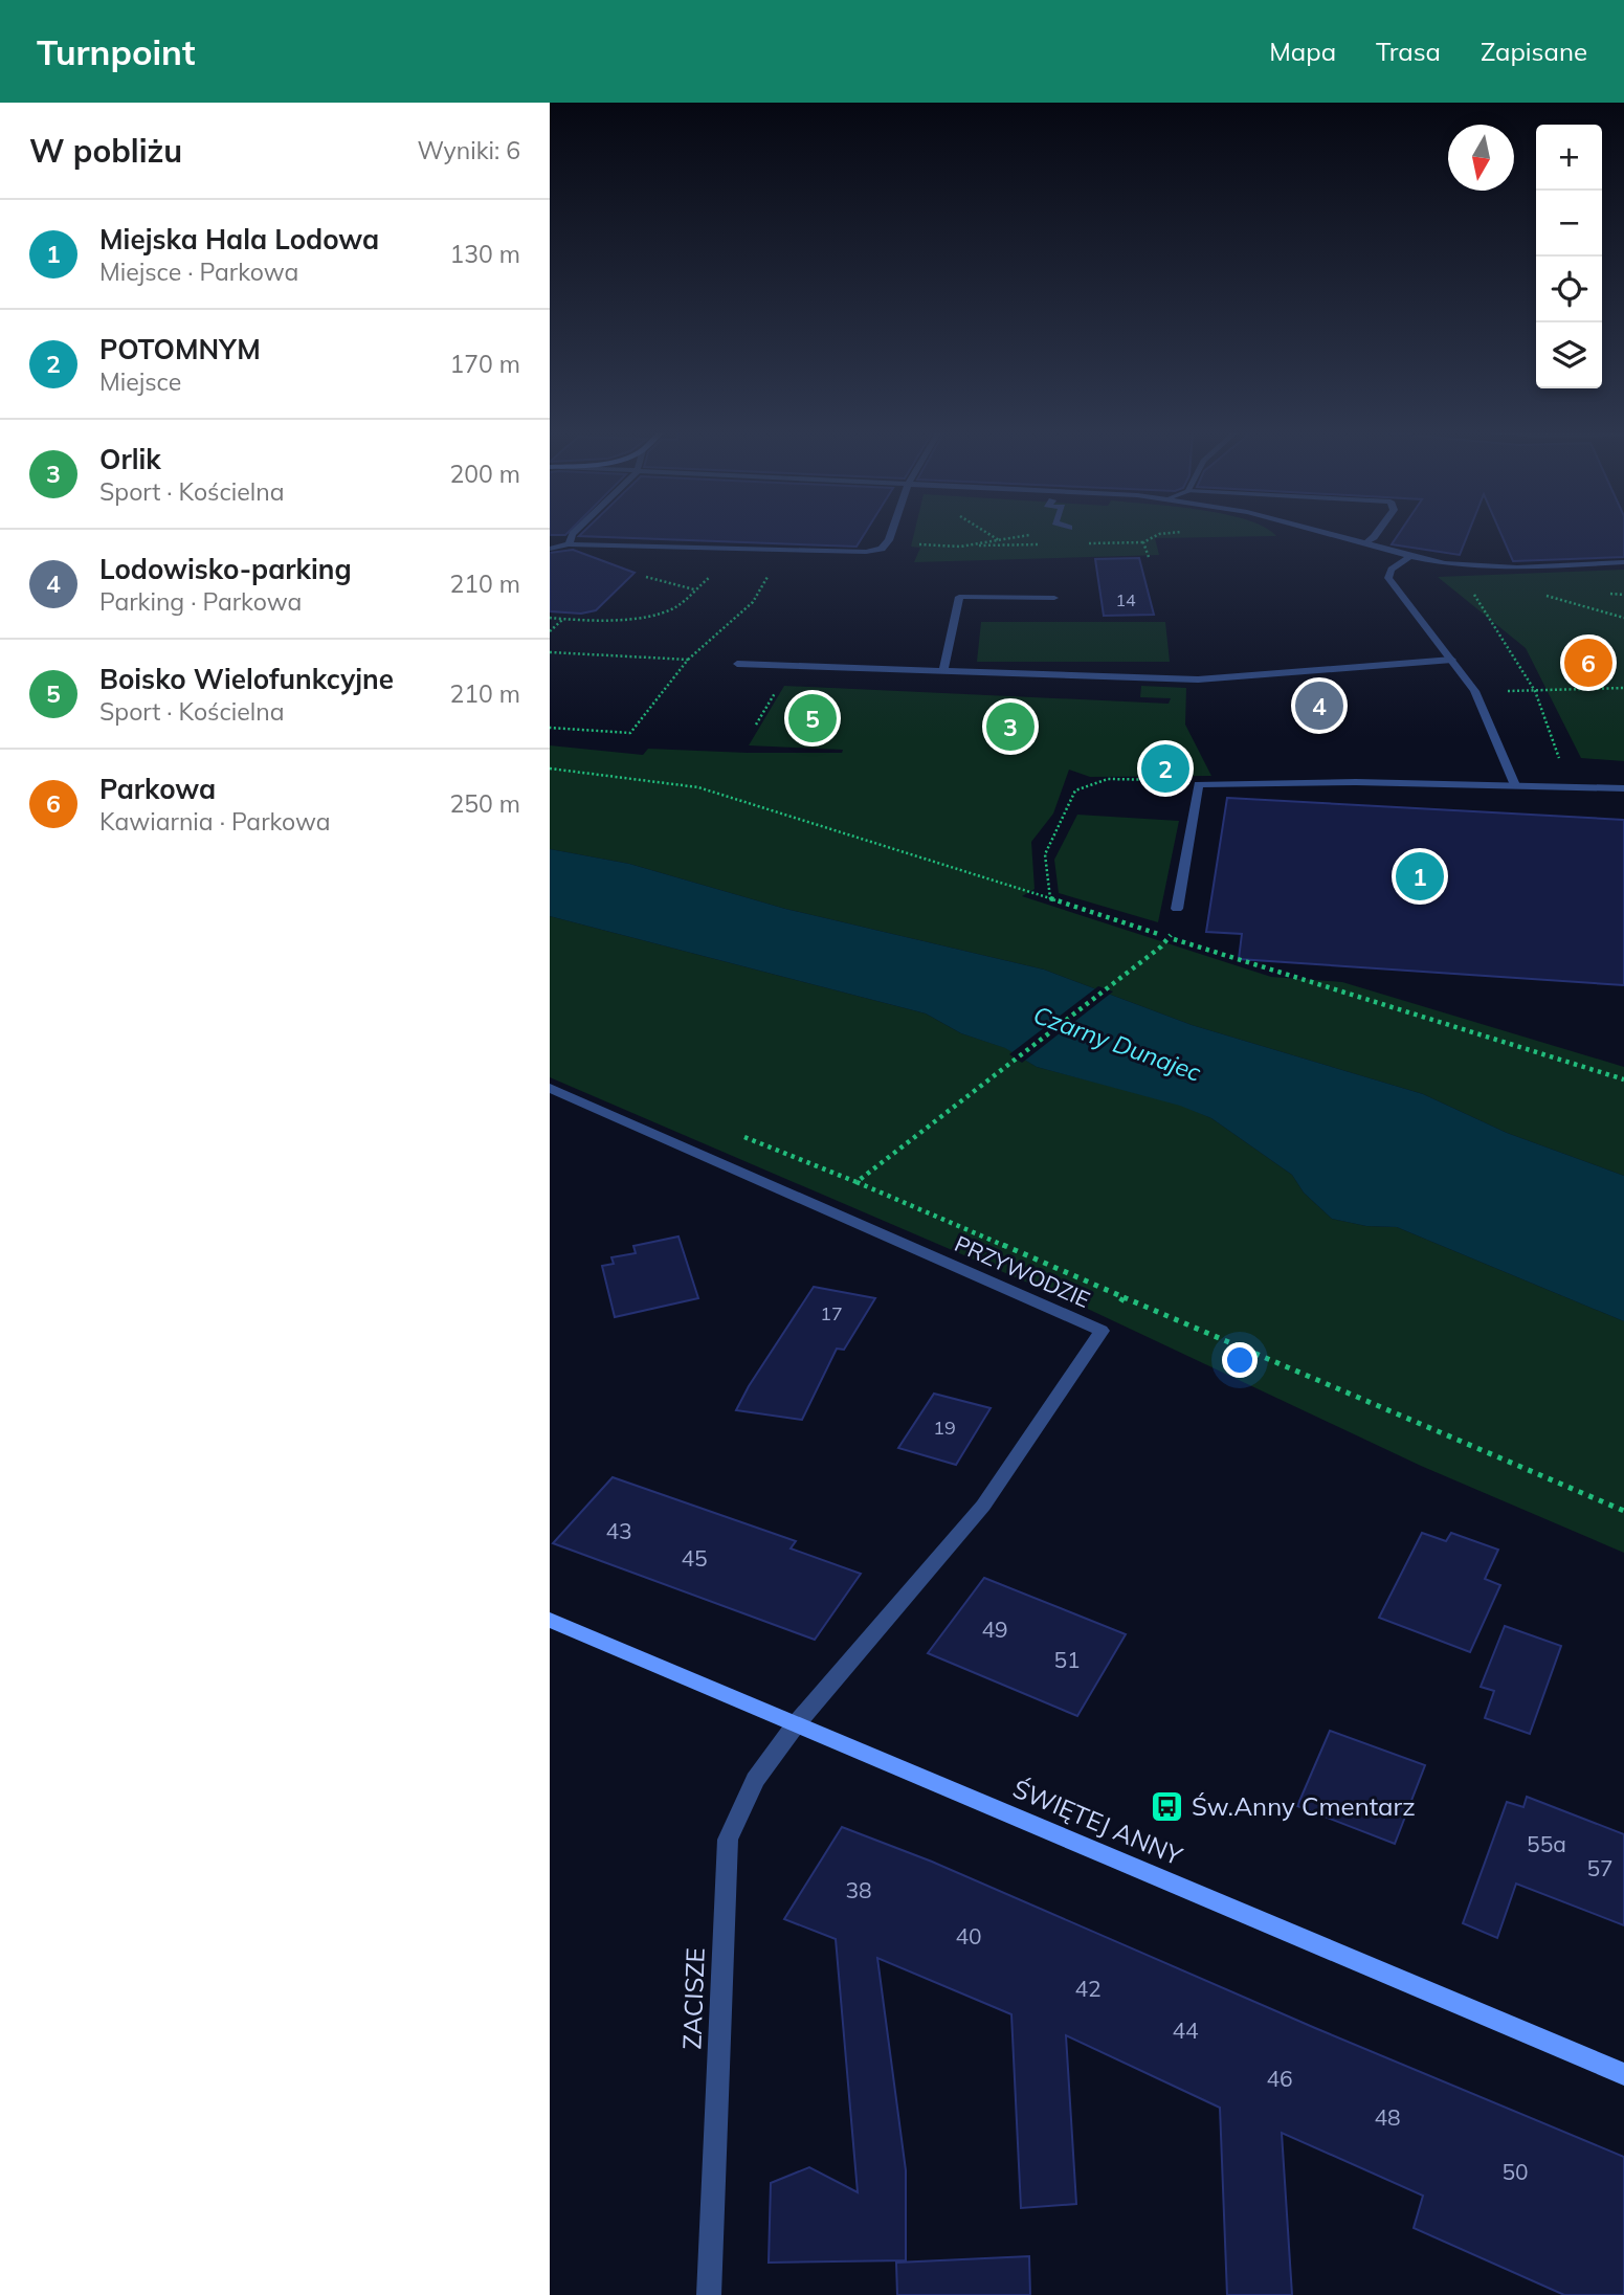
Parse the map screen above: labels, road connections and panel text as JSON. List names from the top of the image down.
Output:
{
  "streets": {
    "street": ["PRZYWODZIE", "ŚWIĘTEJ ANNY", "ZACISZE"]
  },
  "crossings": [
    ["PRZYWODZIE", "ŚWIĘTEJ ANNY"],
    ["PRZYWODZIE", "ZACISZE"],
    ["ŚWIĘTEJ ANNY", "ZACISZE"]
  ],
  "water": ["Czarny Dunajec"],
  "places": {
    "bus stop": ["Św.Anny Cmentarz"]
  },
  "house_numbers": [
    "14",
    "17",
    "19",
    "43",
    "45",
    "49",
    "51",
    "55a",
    "57",
    "38",
    "40",
    "42",
    "44",
    "46",
    "48",
    "50"
  ],
  "north": "bottom",
  "page": {
    "header": "Turnpoint",
    "nav": ["Mapa", "Trasa", "Zapisane"],
    "heading": ["W pobliżu", "Wyniki: 6"],
    "map_buttons": ["+", "−"],
    "list": [
      {
        "mark": "1",
        "name": "Miejska Hala Lodowa",
        "note": "Miejsce · Parkowa",
        "value": "130 m"
      },
      {
        "mark": "2",
        "name": "POTOMNYM",
        "note": "Miejsce",
        "value": "170 m"
      },
      {
        "mark": "3",
        "name": "Orlik",
        "note": "Sport · Kościelna",
        "value": "200 m"
      },
      {
        "mark": "4",
        "name": "Lodowisko-parking",
        "note": "Parking · Parkowa",
        "value": "210 m"
      },
      {
        "mark": "5",
        "name": "Boisko Wielofunkcyjne",
        "note": "Sport · Kościelna",
        "value": "210 m"
      },
      {
        "mark": "6",
        "name": "Parkowa",
        "note": "Kawiarnia · Parkowa",
        "value": "250 m"
      }
    ],
    "pins": [
      "6",
      "4",
      "5",
      "3",
      "2",
      "1"
    ]
  }
}
